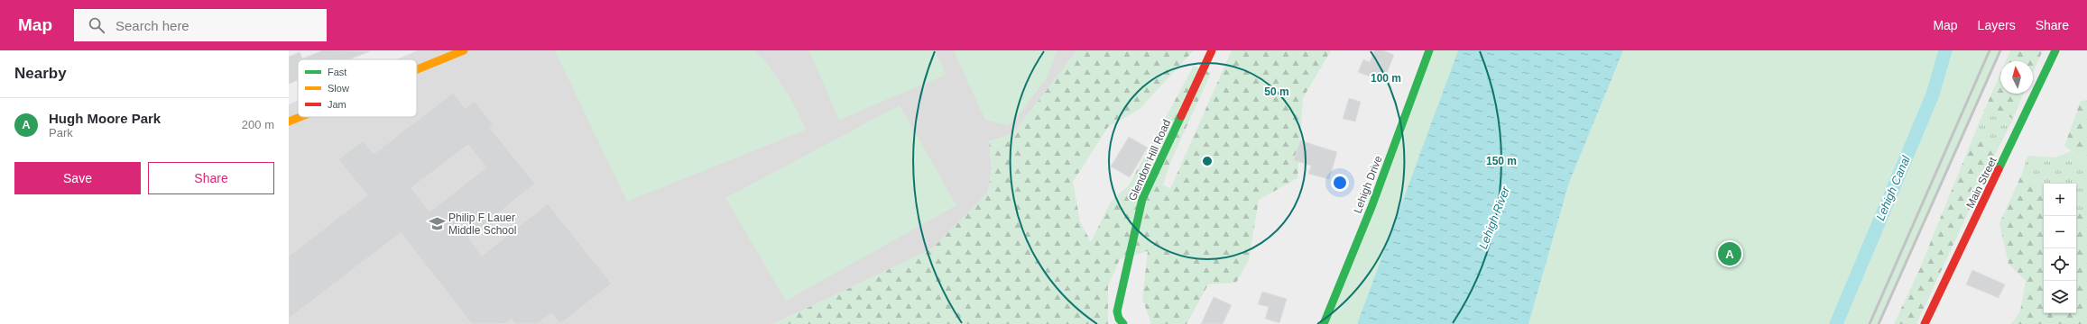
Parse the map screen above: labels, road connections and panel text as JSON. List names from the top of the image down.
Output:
{
  "streets": {
    "street": ["Glendon Hill Road", "Main Street", "Lehigh Drive"]
  },
  "water": ["Lehigh Canal", "Lehigh River"],
  "places": {
    "school or university": ["Philip F Lauer Middle School"]
  },
  "legend": ["Fast", "Slow", "Jam"],
  "north": "top",
  "page": {
    "header": "Map",
    "search": "Search here",
    "nav": ["Map", "Layers", "Share"],
    "heading": "Nearby",
    "list": [
      {
        "mark": "A",
        "name": "Hugh Moore Park",
        "note": "Park",
        "value": "200 m"
      }
    ],
    "buttons": ["Save", "Share"],
    "map_buttons": ["+", "−"],
    "pins": "A"
  },
  "rings": ["100 m", "50 m", "150 m"]
}
